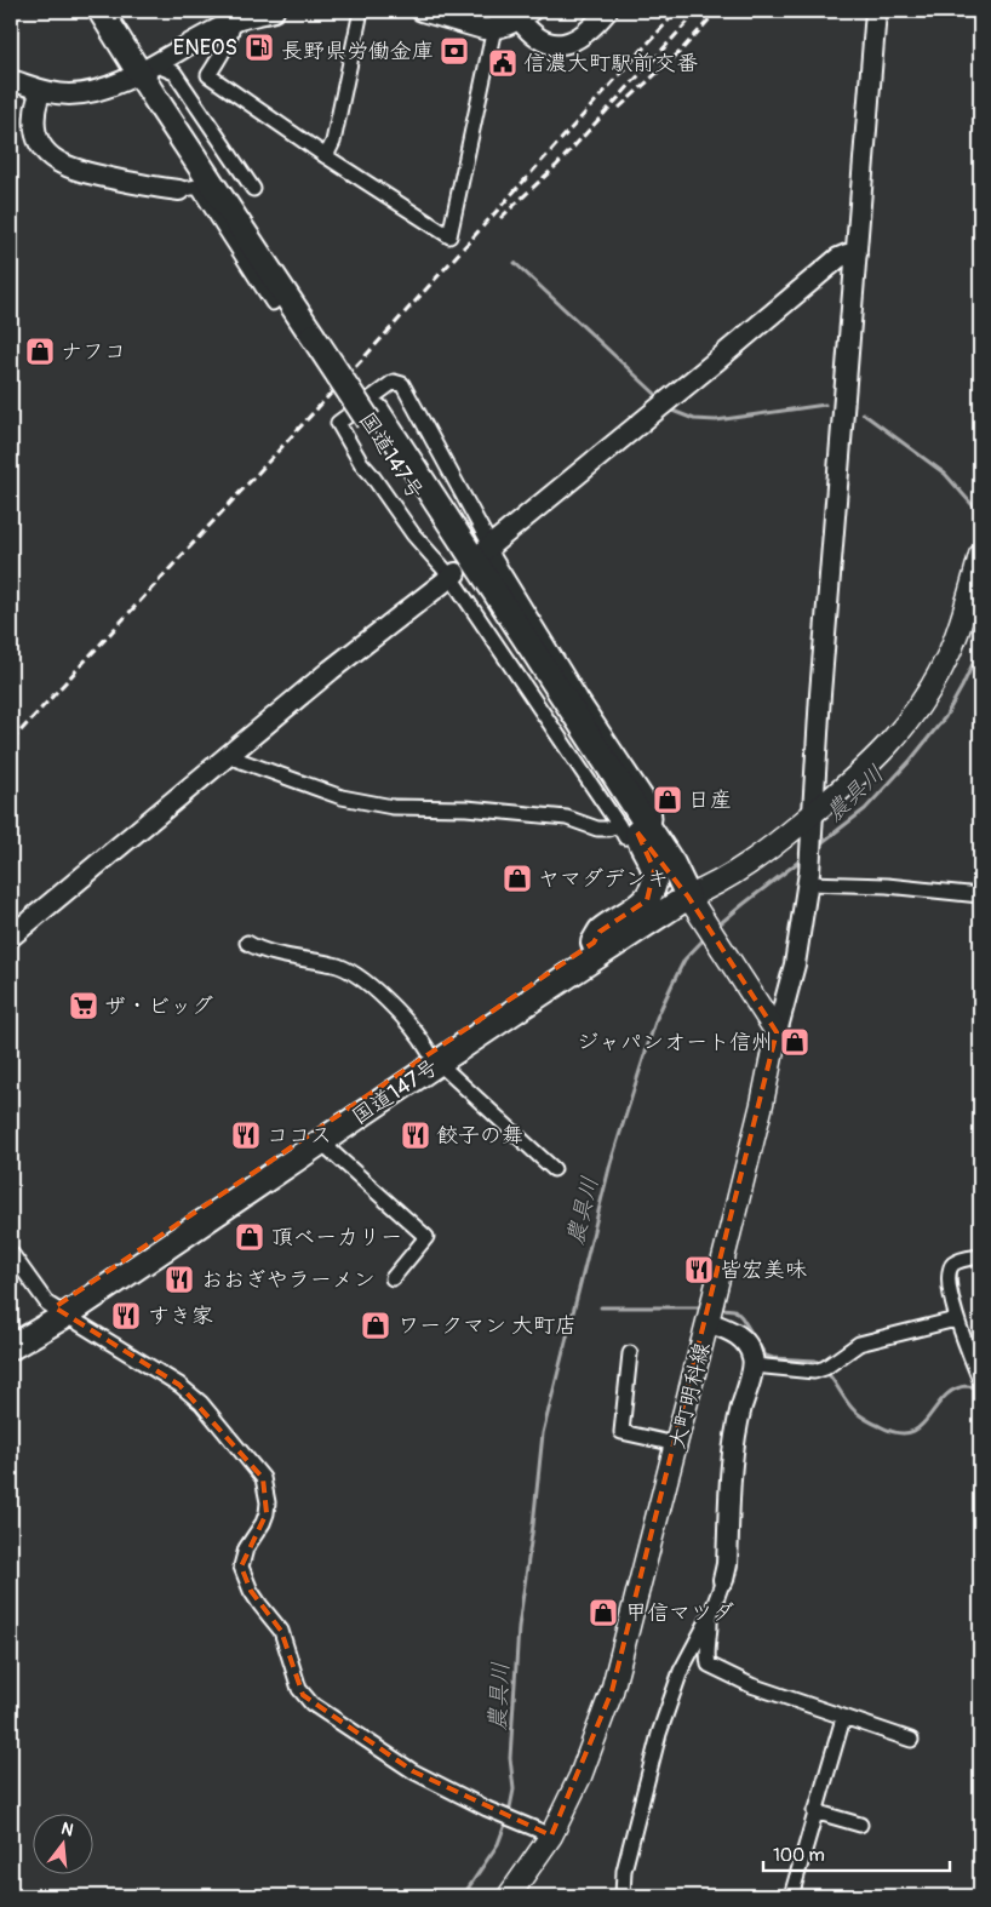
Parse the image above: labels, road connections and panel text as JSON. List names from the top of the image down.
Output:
{
  "streets": {
    "highway": ["国道147号"],
    "main road": ["大町明科線"]
  },
  "water": ["農具川"],
  "places": {
    "fuel station": ["ENEOS"],
    "bank": ["長野県労働金庫"],
    "public building": ["信濃大町駅前交番"],
    "shop": [
      "ナフコ",
      "日産",
      "ヤマダデンキ",
      "ジャパンオート信州",
      "頂ベーカリー",
      "ワークマン 大町店",
      "甲信マツダ"
    ],
    "supermarket": ["ザ・ビッグ"],
    "restaurant": [
      "ココス",
      "餃子の舞",
      "皆宏美味",
      "おおぎやラーメン",
      "すき家"
    ]
  },
  "scale_bar": "100 m",
  "north": "top"
}
